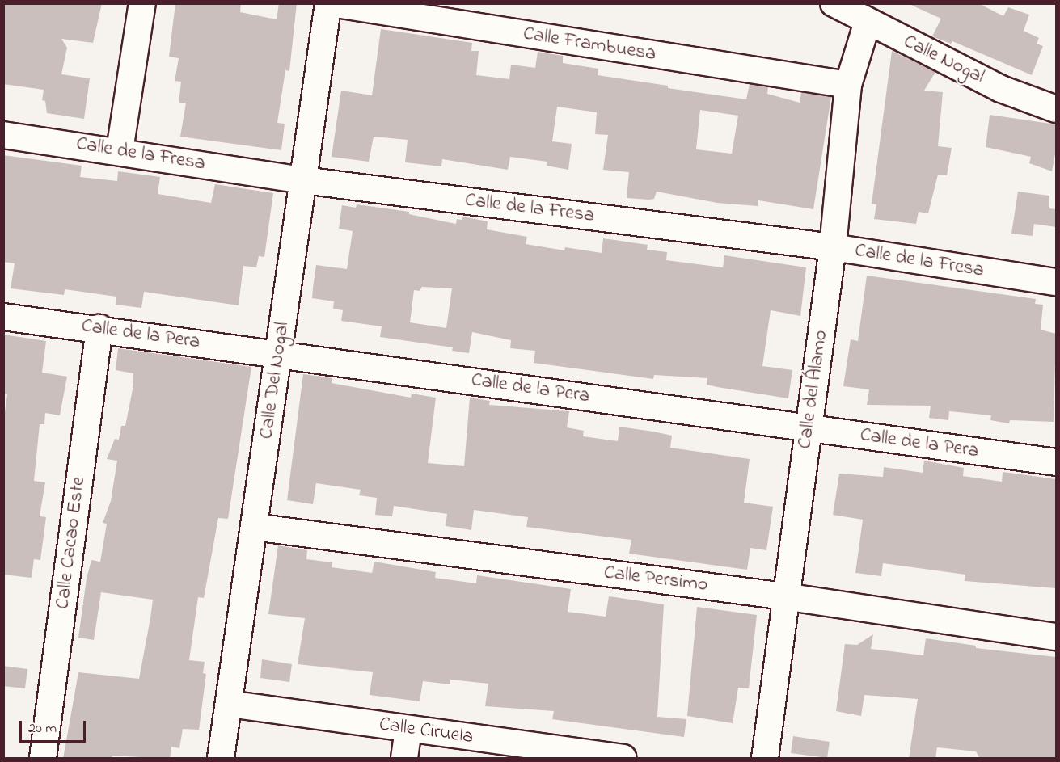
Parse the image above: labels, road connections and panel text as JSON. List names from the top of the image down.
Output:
{
  "streets": {
    "street": [
      "Calle Frambuesa",
      "Calle Nogal",
      "Calle de la Fresa",
      "Calle de la Pera",
      "Calle Del Nogal",
      "Calle del Álamo",
      "Calle Cacao Este",
      "Calle Persimo",
      "Calle Ciruela"
    ]
  },
  "crossings": [
    ["Calle Frambuesa", "Calle Del Nogal"],
    ["Calle Frambuesa", "Calle del Álamo"],
    ["Calle Nogal", "Calle del Álamo"],
    ["Calle de la Fresa", "Calle Del Nogal"],
    ["Calle de la Fresa", "Calle del Álamo"],
    ["Calle de la Pera", "Calle Del Nogal"],
    ["Calle de la Pera", "Calle del Álamo"],
    ["Calle de la Pera", "Calle Cacao Este"],
    ["Calle Del Nogal", "Calle Persimo"],
    ["Calle Del Nogal", "Calle Ciruela"],
    ["Calle del Álamo", "Calle Persimo"]
  ],
  "scale_bar": "20 m"
}
